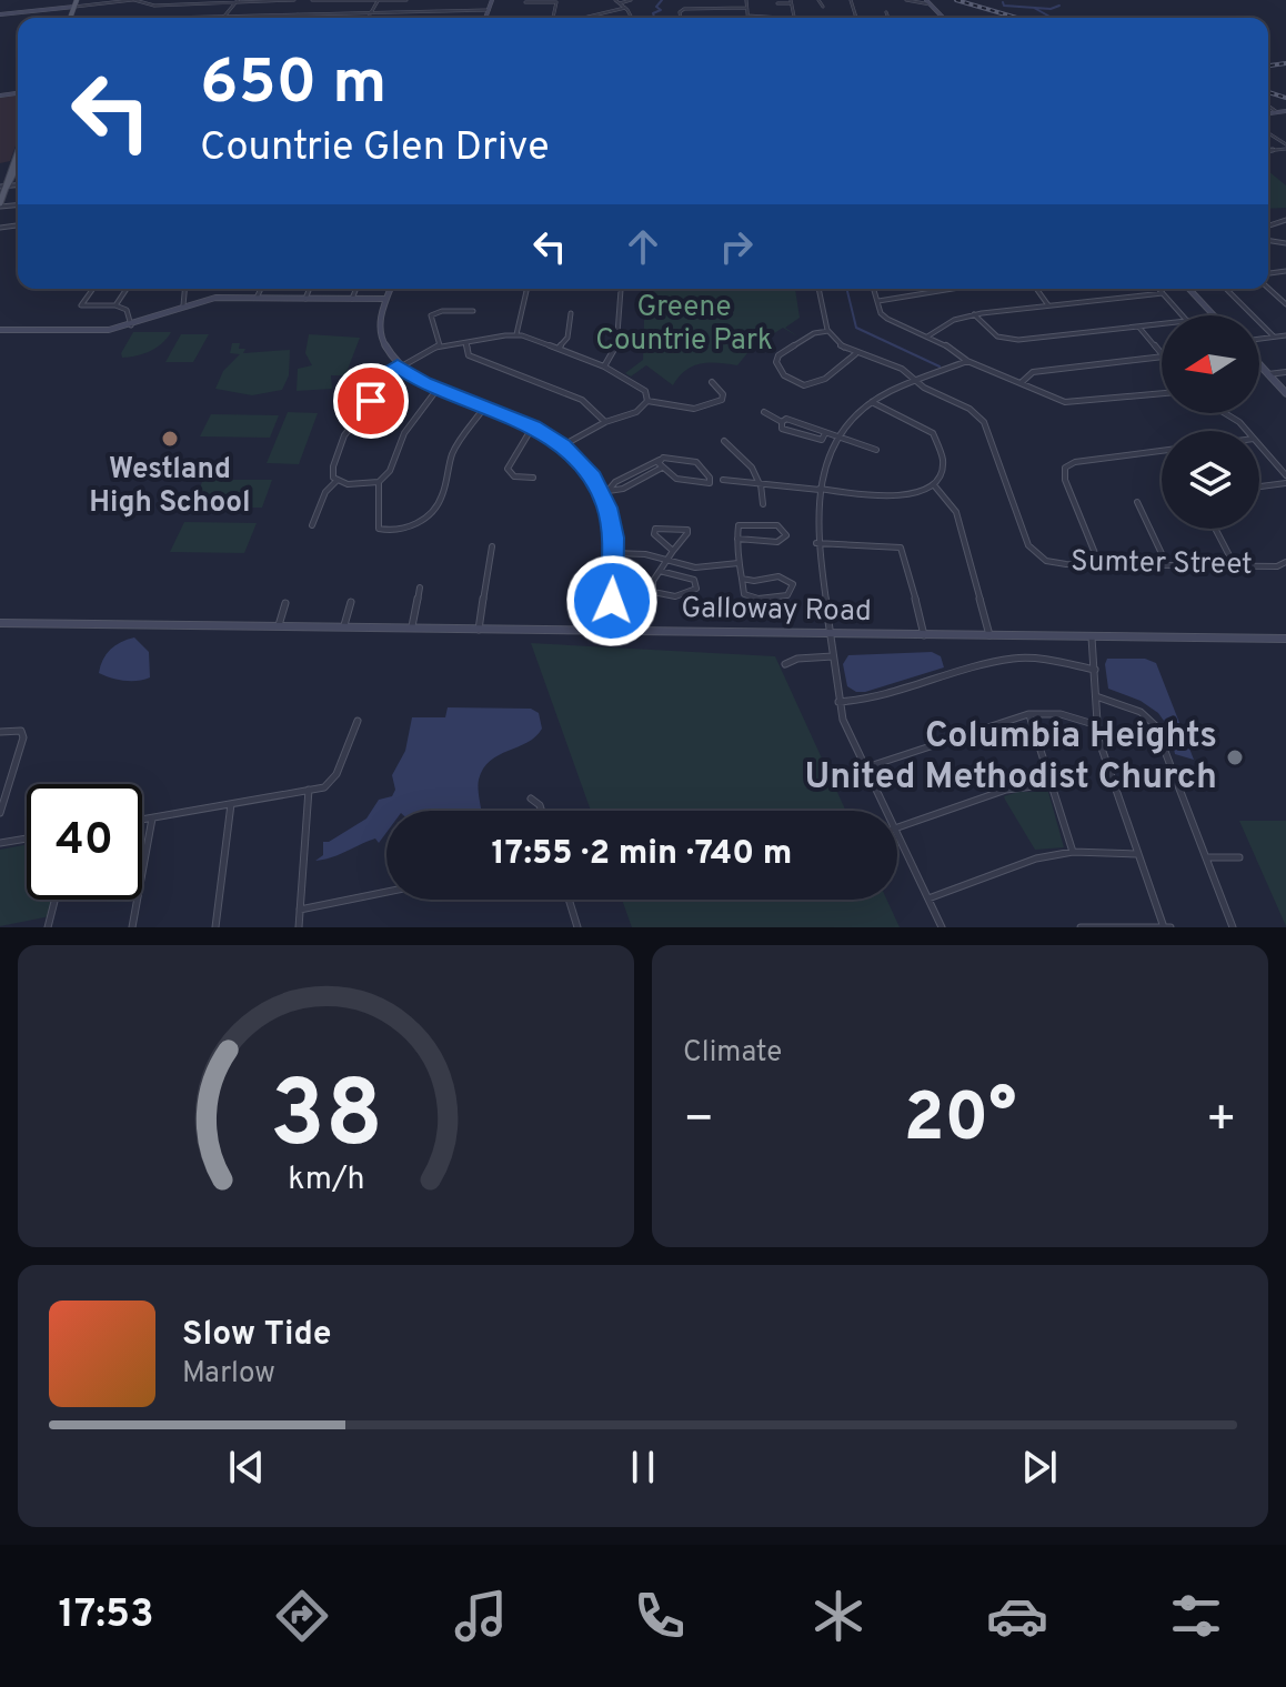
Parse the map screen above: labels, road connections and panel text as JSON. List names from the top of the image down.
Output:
{
  "streets": {
    "street": ["Sumter Street", "Galloway Road"]
  },
  "parks": ["Greene Countrie Park"],
  "places": ["Westland High School", "Columbia Heights United Methodist Church"],
  "north": "left",
  "page": {
    "turn": ["650 m", "Countrie Glen Drive"],
    "limit": "40",
    "trip": "17:55 · 2 min · 740 m",
    "tile": "Climate",
    "heat": ["−", "20°", "+"],
    "song": ["Slow Tide", "Marlow"],
    "tabs": "17:53",
    "gauge": ["38", "km/h"]
  }
}
